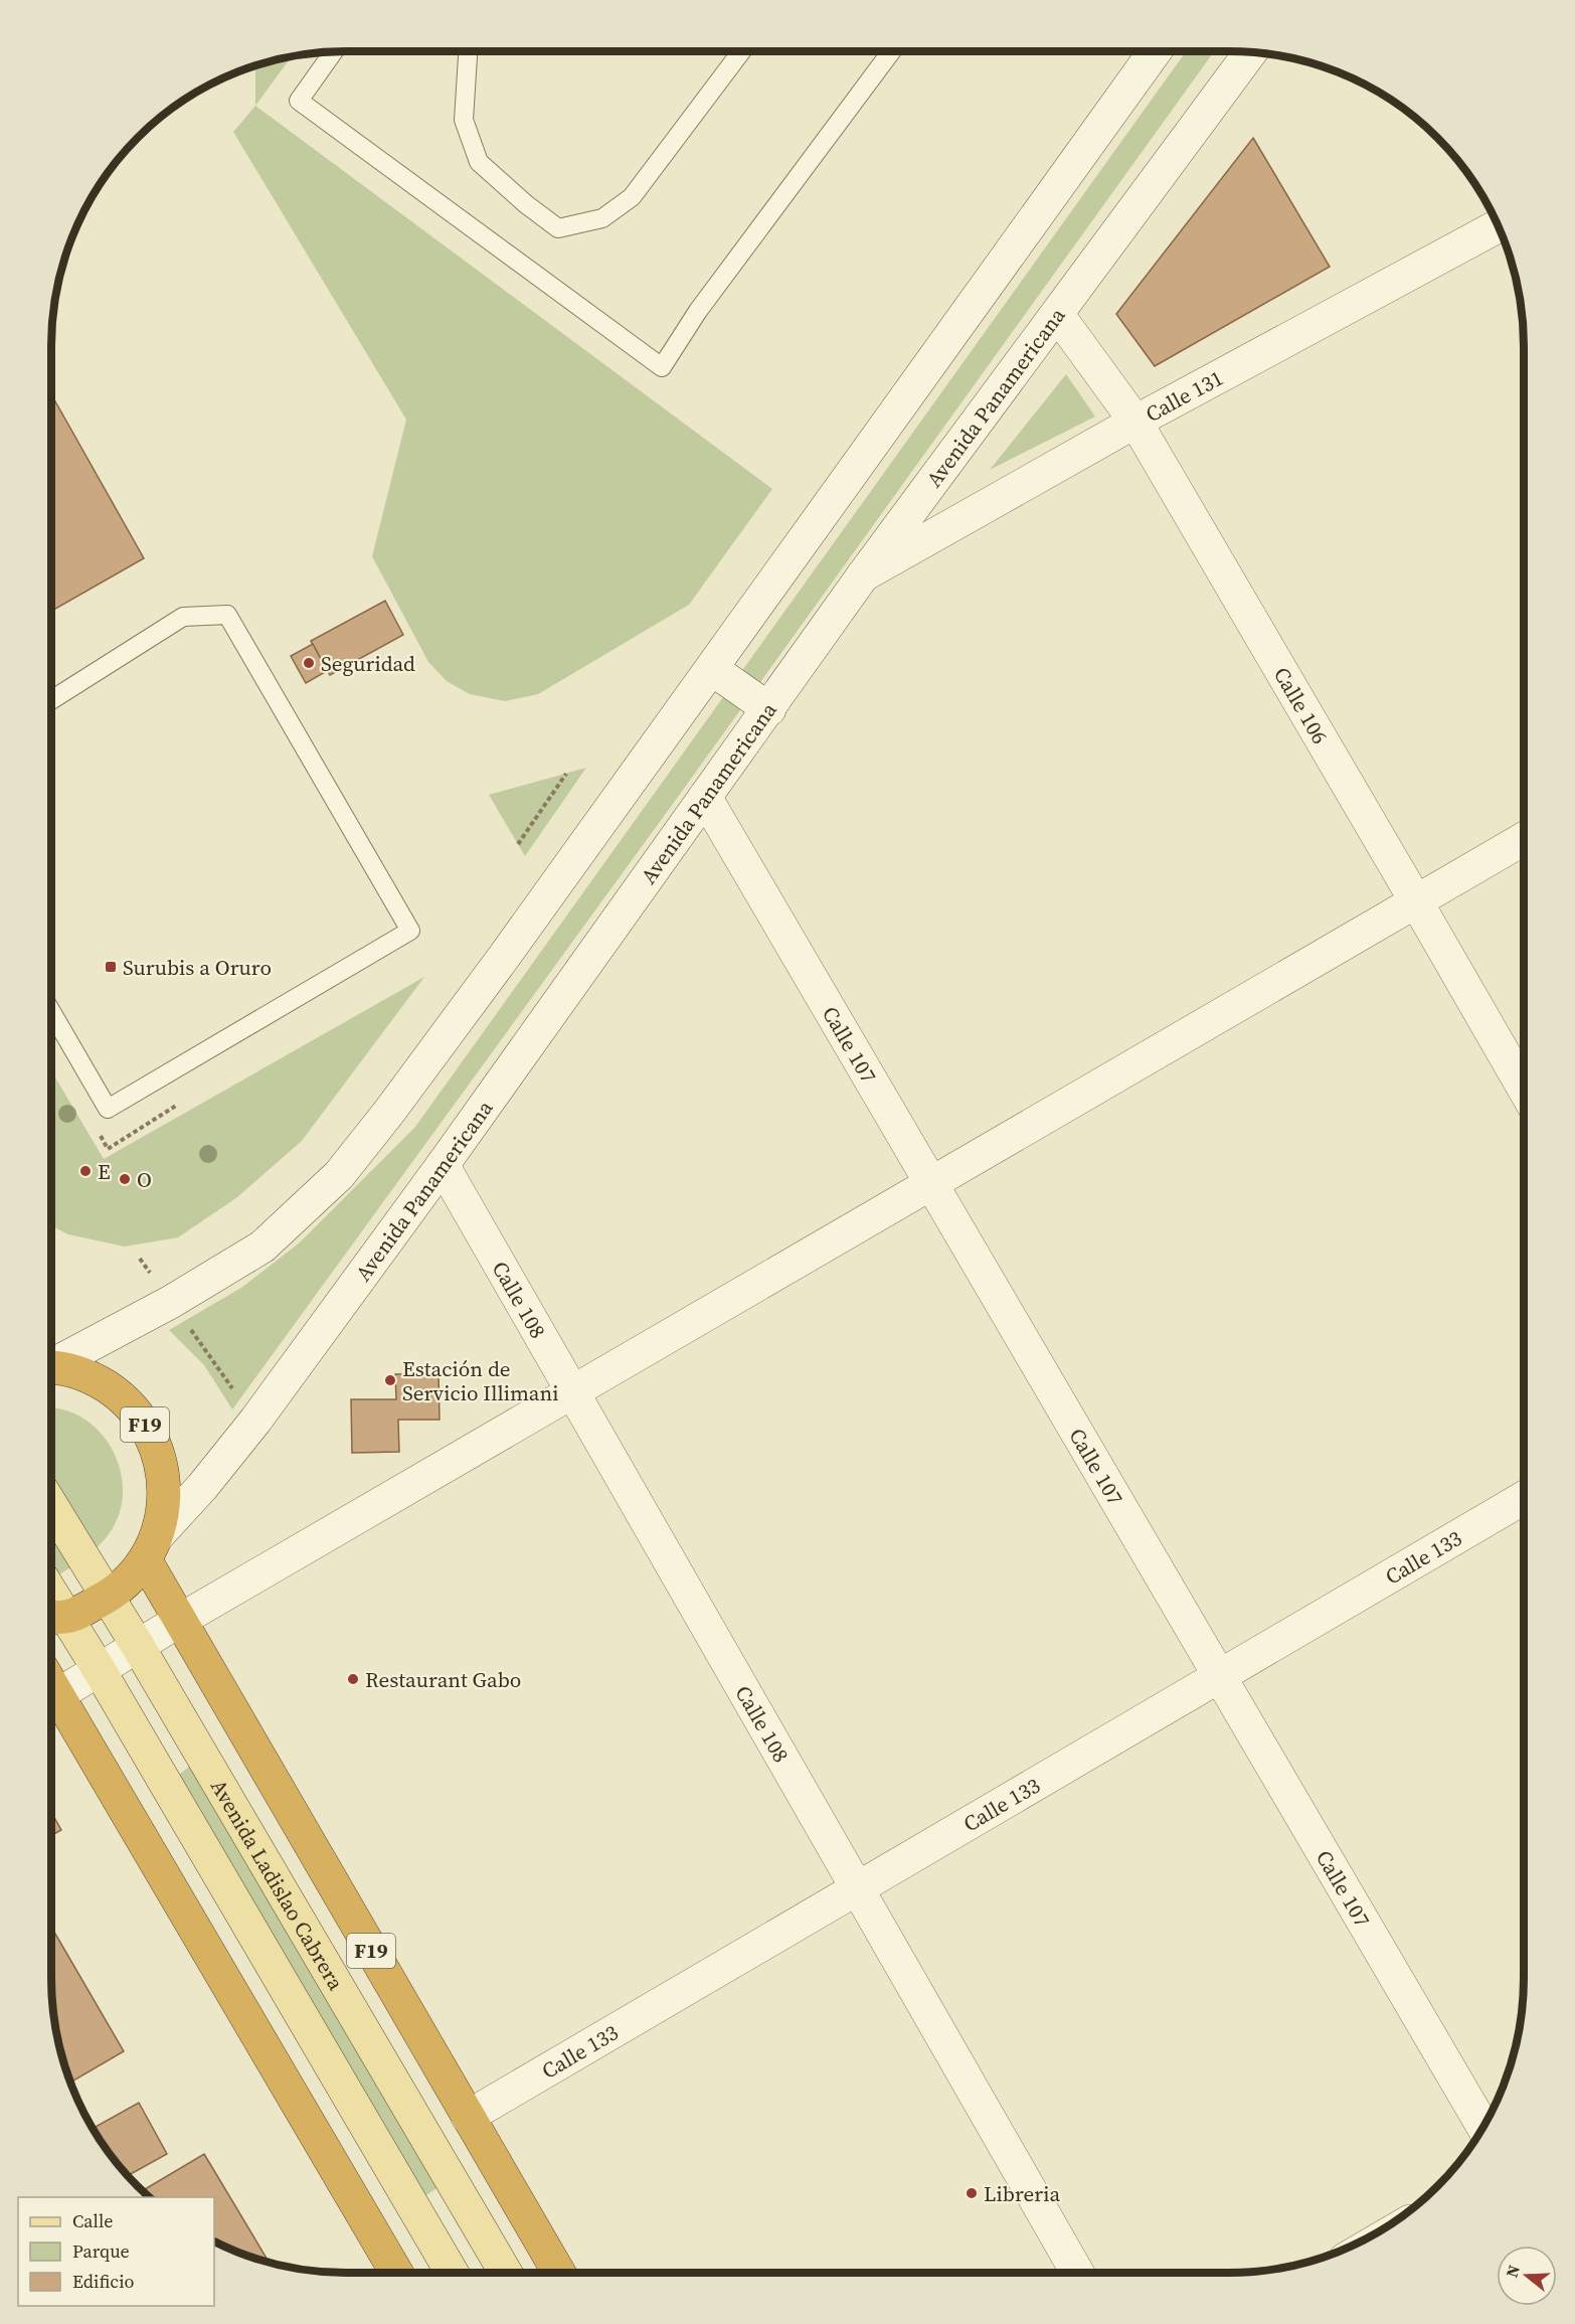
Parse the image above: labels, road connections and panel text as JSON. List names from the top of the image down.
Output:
{
  "streets": {
    "highway": ["F19"],
    "main road": ["Avenida Ladislao Cabrera"],
    "street": [
      "Calle 131",
      "Avenida Panamericana",
      "Calle 106",
      "Calle 107",
      "Calle 108",
      "Calle 133"
    ]
  },
  "crossings": [
    ["Calle 131", "Avenida Panamericana"],
    ["Calle 131", "Calle 106"],
    ["Avenida Panamericana", "Calle 106"],
    ["Avenida Panamericana", "Calle 107"],
    ["Avenida Panamericana", "Calle 108"],
    ["Avenida Panamericana", "F19"],
    ["Calle 107", "Calle 133"],
    ["Calle 108", "Calle 133"],
    ["F19", "Calle 133"],
    ["F19", "Avenida Ladislao Cabrera"]
  ],
  "places": {
    "other": [
      "Seguridad",
      "E",
      "O",
      "Estación de Servicio Illimani",
      "Restaurant Gabo",
      "Libreria"
    ],
    "transit": ["Surubis a Oruro"]
  },
  "legend": ["Calle", "Parque", "Edificio"],
  "north": "left"
}
